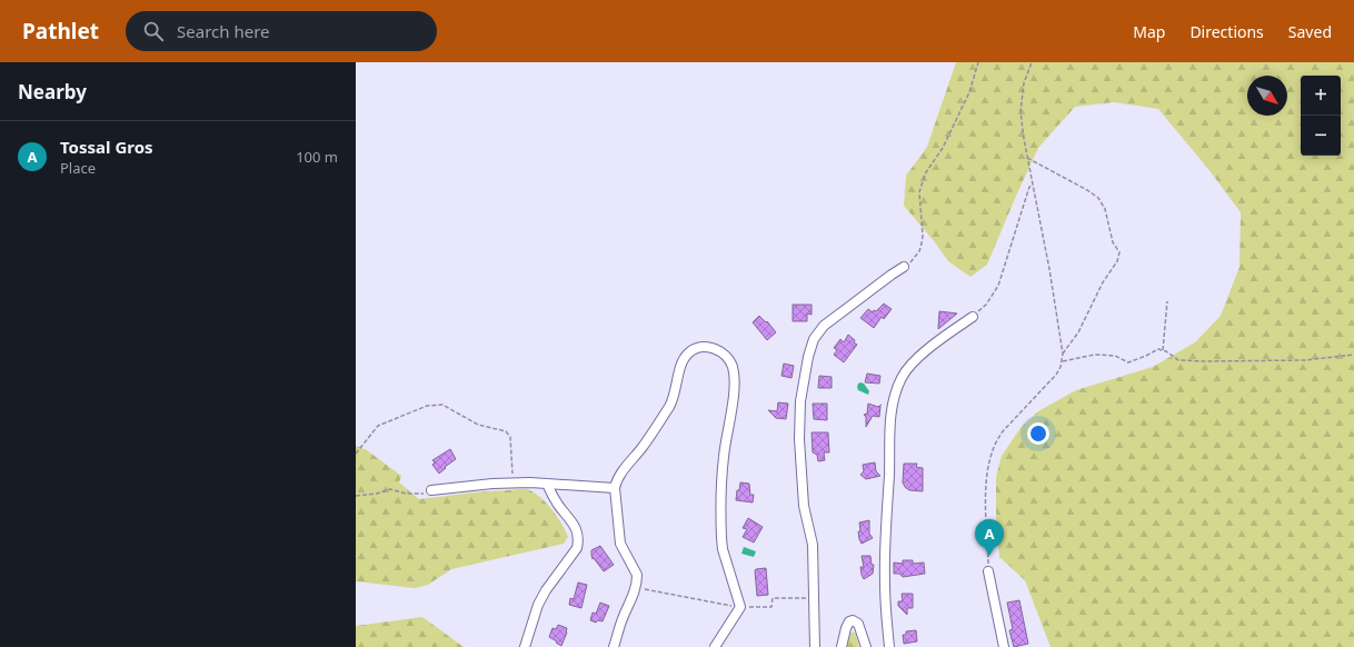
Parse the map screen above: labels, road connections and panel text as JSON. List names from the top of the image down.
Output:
{
  "north": "bottom right",
  "page": {
    "header": "Pathlet",
    "search": "Search here",
    "nav": ["Map", "Directions", "Saved"],
    "heading": "Nearby",
    "map_buttons": ["+", "−"],
    "list": [
      {
        "mark": "A",
        "name": "Tossal Gros",
        "note": "Place",
        "value": "100 m"
      }
    ],
    "pins": "A"
  }
}
